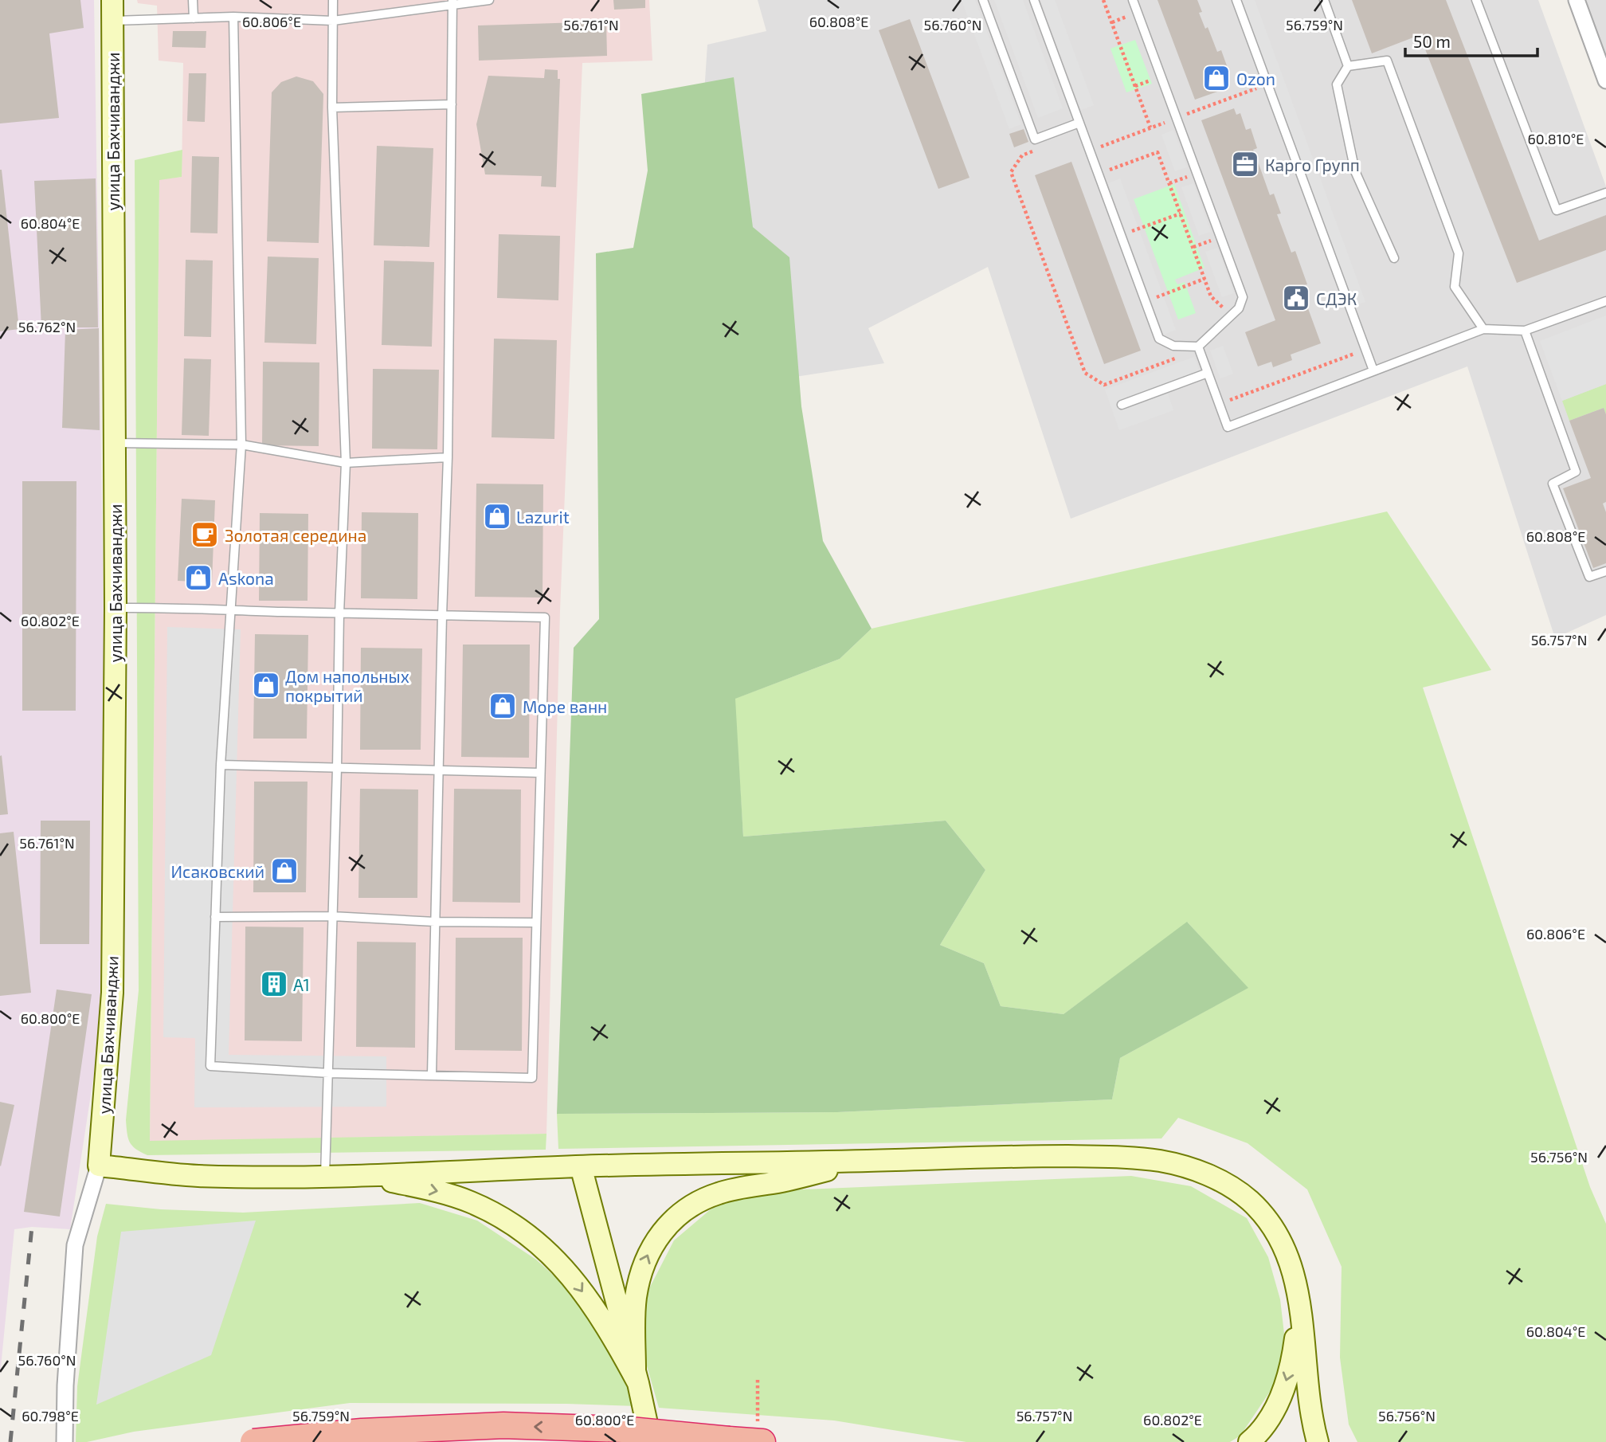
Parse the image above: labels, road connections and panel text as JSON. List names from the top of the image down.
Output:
{
  "streets": {
    "main road": ["улица Бахчиванджи"]
  },
  "places": {
    "shop": [
      "Ozon",
      "Lazurit",
      "Askona",
      "Дом напольных покрытий",
      "Море ванн",
      "Исаковский"
    ],
    "office": ["Карго Групп"],
    "public building": ["СДЭК"],
    "cafe": ["Золотая середина"],
    "building": ["A1"]
  },
  "scale_bar": "50 m",
  "coordinates": [
    "60.806°E",
    "60.808°E",
    "56.761°N",
    "56.760°N",
    "56.759°N",
    "60.810°E",
    "60.804°E",
    "56.762°N",
    "60.802°E",
    "56.757°N",
    "60.800°E",
    "56.756°N",
    "60.798°E"
  ]
}
